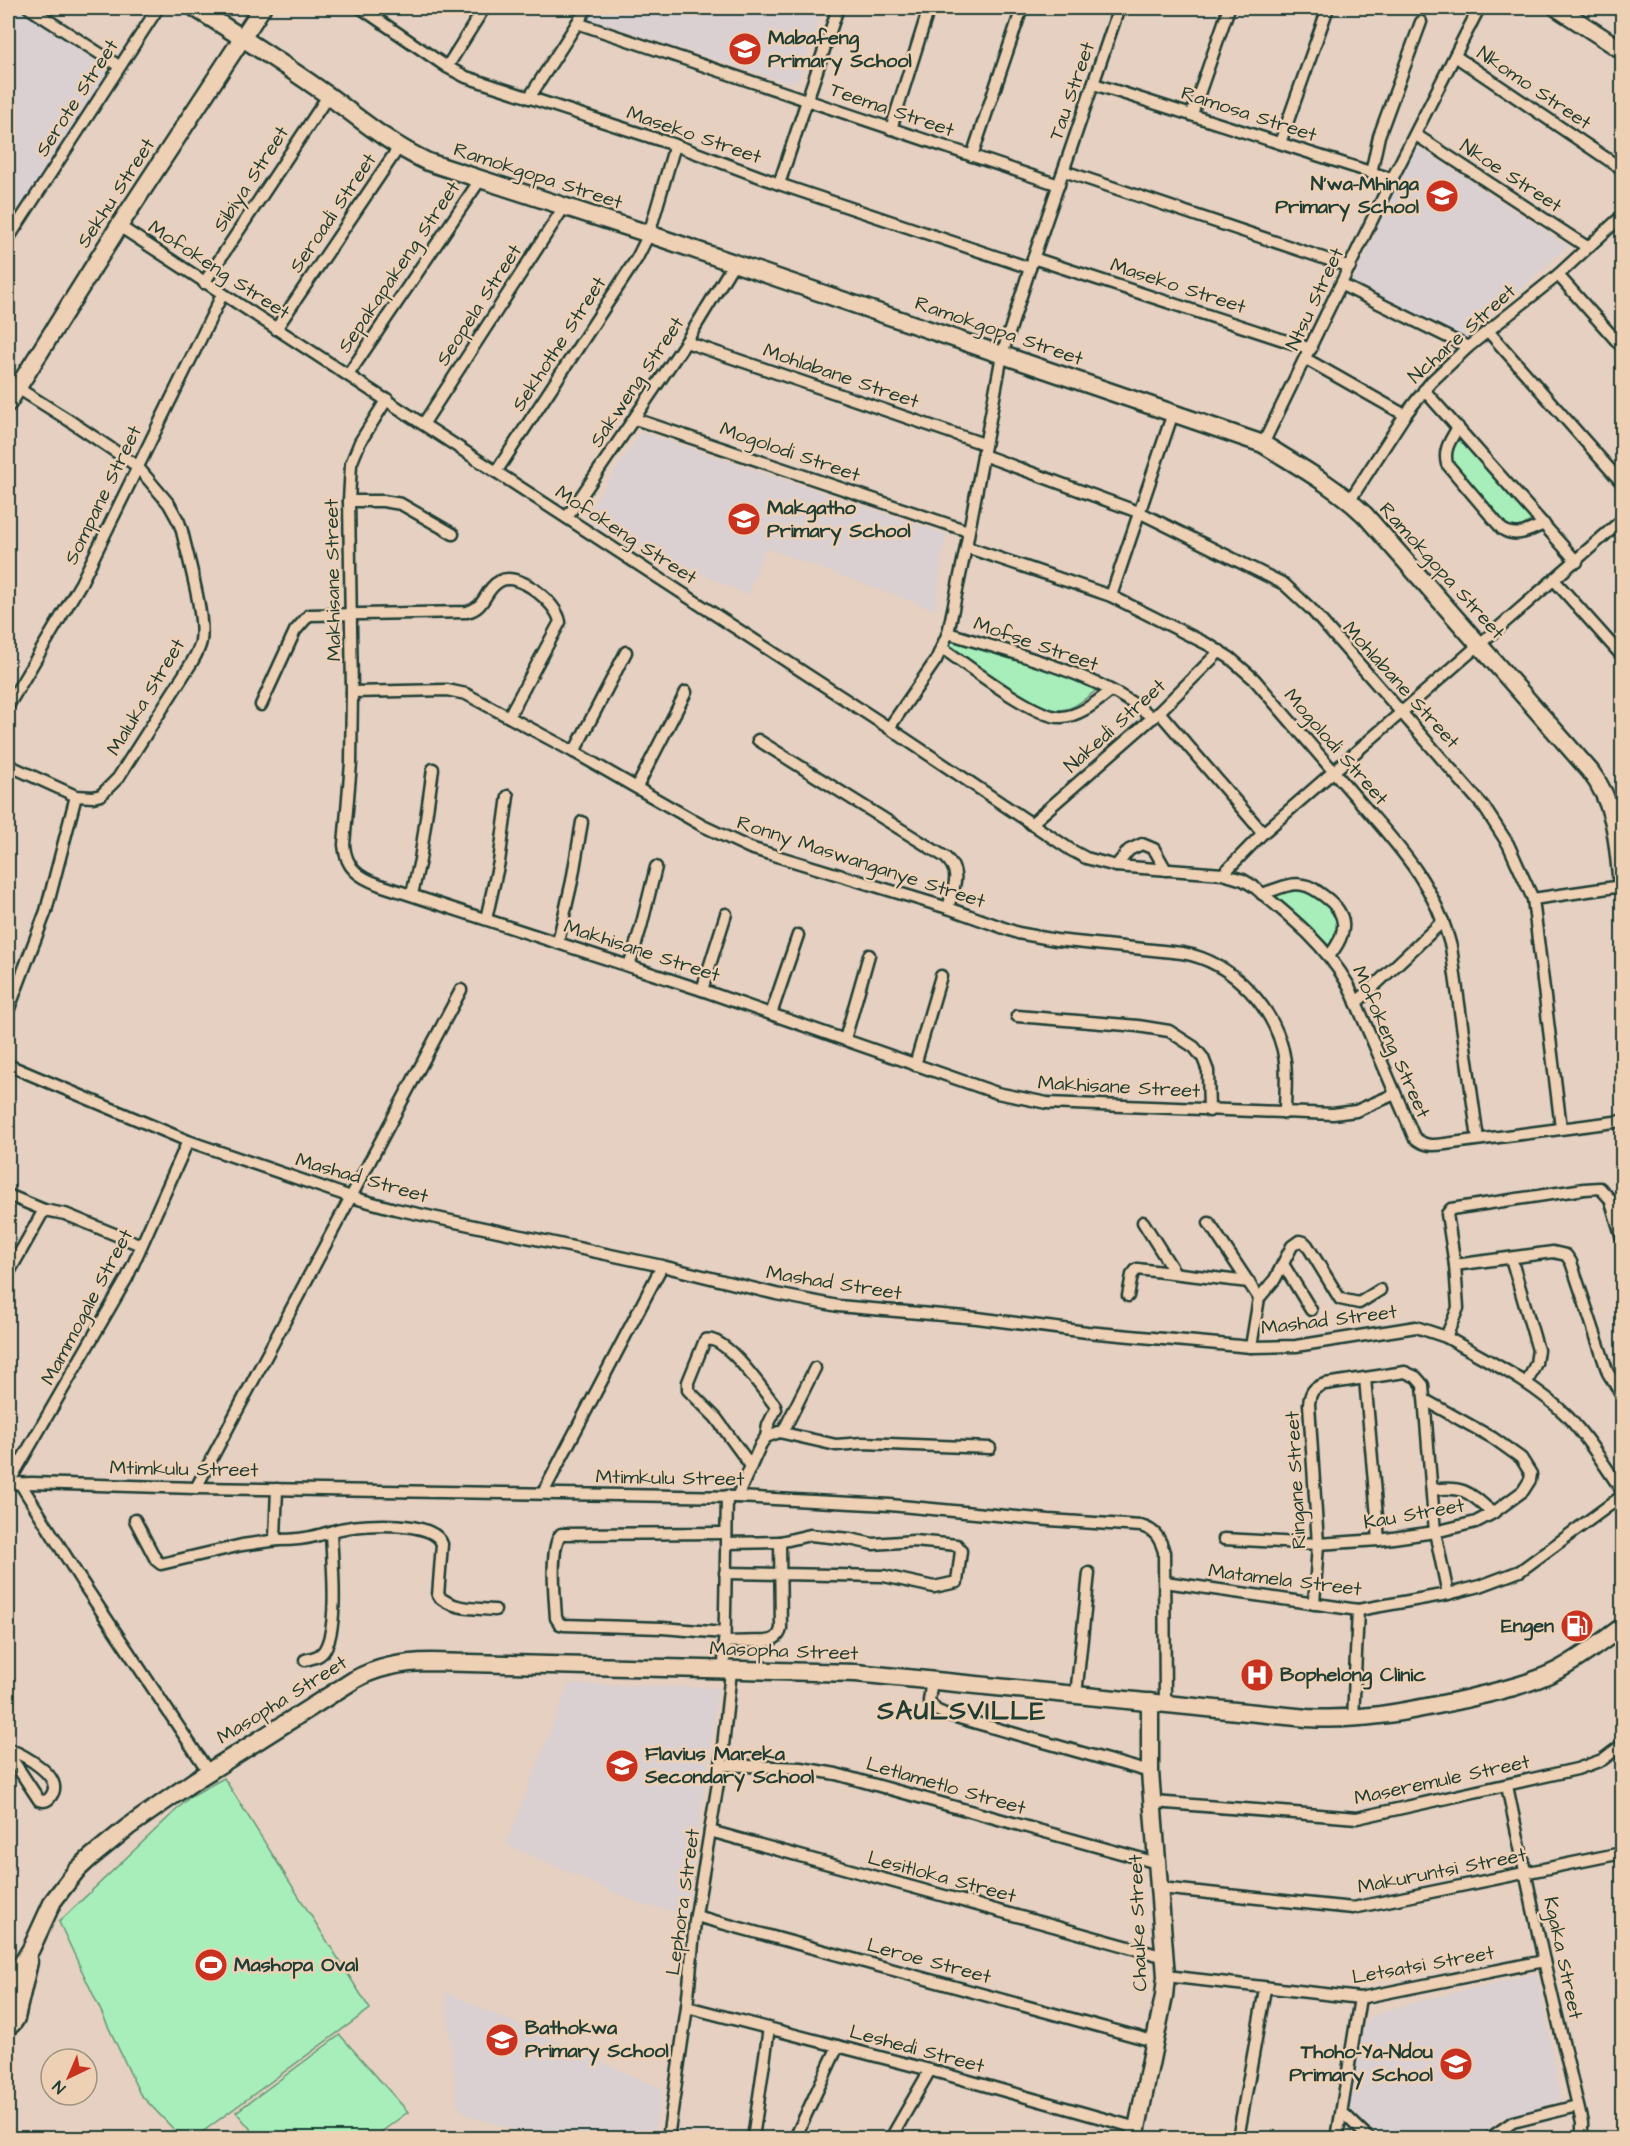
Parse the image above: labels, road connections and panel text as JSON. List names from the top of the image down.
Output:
{
  "streets": {
    "street": [
      "Nkomo Street",
      "Tau Street",
      "Serote Street",
      "Teema Street",
      "Ramosa Street",
      "Maseko Street",
      "Ramokgopa Street",
      "Nkoe Street",
      "Sibiya Street",
      "Sekhu Street",
      "Seroadi Street",
      "Sepakapakeng Street",
      "Mofokeng Street",
      "Ntsu Street",
      "Seopela Street",
      "Nchare Street",
      "Sekhothe Street",
      "Mohlabane Street",
      "Sakweng Street",
      "Mogolodi Street",
      "Sompane Street",
      "Makhisane Street",
      "Mofse Street",
      "Maluka Street",
      "Nakedi Street",
      "Ronny Maswanganye Street",
      "Mashad Street",
      "Mammogale Street",
      "Mtimkulu Street",
      "Ringane Street",
      "Kau Street",
      "Matamela Street",
      "Masopha Street",
      "Maseremule Street",
      "Letlametlo Street",
      "Makuruntsi Street",
      "Lesitloka Street",
      "Lephora Street",
      "Chauke Street",
      "Kgaka Street",
      "Leroe Street",
      "Letsatsi Street",
      "Leshedi Street"
    ]
  },
  "crossings": [
    ["Nkomo Street", "Ntsu Street"],
    ["Tau Street", "Teema Street"],
    ["Tau Street", "Ramosa Street"],
    ["Tau Street", "Maseko Street"],
    ["Tau Street", "Ramokgopa Street"],
    ["Tau Street", "Mofokeng Street"],
    ["Tau Street", "Mohlabane Street"],
    ["Tau Street", "Mogolodi Street"],
    ["Tau Street", "Mofse Street"],
    ["Ramosa Street", "Ntsu Street"],
    ["Maseko Street", "Ntsu Street"],
    ["Maseko Street", "Sekhothe Street"],
    ["Ramokgopa Street", "Sibiya Street"],
    ["Ramokgopa Street", "Sekhu Street"],
    ["Ramokgopa Street", "Seroadi Street"],
    ["Ramokgopa Street", "Sepakapakeng Street"],
    ["Ramokgopa Street", "Ntsu Street"],
    ["Ramokgopa Street", "Seopela Street"],
    ["Ramokgopa Street", "Nchare Street"],
    ["Ramokgopa Street", "Sekhothe Street"],
    ["Ramokgopa Street", "Sakweng Street"],
    ["Nkoe Street", "Ntsu Street"],
    ["Nkoe Street", "Nchare Street"],
    ["Sibiya Street", "Mofokeng Street"],
    ["Sekhu Street", "Mofokeng Street"],
    ["Sekhu Street", "Maluka Street"],
    ["Seroadi Street", "Mofokeng Street"],
    ["Sepakapakeng Street", "Mofokeng Street"],
    ["Mofokeng Street", "Seopela Street"],
    ["Mofokeng Street", "Sekhothe Street"],
    ["Mofokeng Street", "Sakweng Street"],
    ["Mofokeng Street", "Mogolodi Street"],
    ["Mofokeng Street", "Sompane Street"],
    ["Mofokeng Street", "Makhisane Street"],
    ["Mofokeng Street", "Nakedi Street"],
    ["Mohlabane Street", "Sakweng Street"],
    ["Sakweng Street", "Mogolodi Street"],
    ["Mogolodi Street", "Nakedi Street"],
    ["Sompane Street", "Maluka Street"],
    ["Makhisane Street", "Ronny Maswanganye Street"],
    ["Mofse Street", "Nakedi Street"],
    ["Mashad Street", "Mammogale Street"],
    ["Mammogale Street", "Mtimkulu Street"],
    ["Mtimkulu Street", "Matamela Street"],
    ["Mtimkulu Street", "Masopha Street"],
    ["Mtimkulu Street", "Lephora Street"],
    ["Mtimkulu Street", "Chauke Street"],
    ["Ringane Street", "Kau Street"],
    ["Ringane Street", "Matamela Street"],
    ["Masopha Street", "Lephora Street"],
    ["Masopha Street", "Chauke Street"],
    ["Maseremule Street", "Chauke Street"],
    ["Maseremule Street", "Kgaka Street"],
    ["Letlametlo Street", "Lephora Street"],
    ["Letlametlo Street", "Chauke Street"],
    ["Makuruntsi Street", "Chauke Street"],
    ["Makuruntsi Street", "Kgaka Street"],
    ["Lesitloka Street", "Lephora Street"],
    ["Lesitloka Street", "Chauke Street"],
    ["Lephora Street", "Leroe Street"],
    ["Lephora Street", "Leshedi Street"],
    ["Chauke Street", "Leroe Street"],
    ["Chauke Street", "Letsatsi Street"],
    ["Chauke Street", "Leshedi Street"],
    ["Kgaka Street", "Letsatsi Street"]
  ],
  "districts": ["SAULSVILLE"],
  "places": {
    "school or university": [
      "Mabafeng Primary School",
      "N'wa-Mhinga Primary School",
      "Makgatho Primary School",
      "Flavius Mareka Secondary School",
      "Bathokwa Primary School",
      "Thoho-Ya-Ndou Primary School"
    ],
    "fuel station": ["Engen"],
    "hospital": ["Bophelong Clinic"],
    "sports": ["Mashopa Oval"]
  },
  "north": "bottom left"
}
